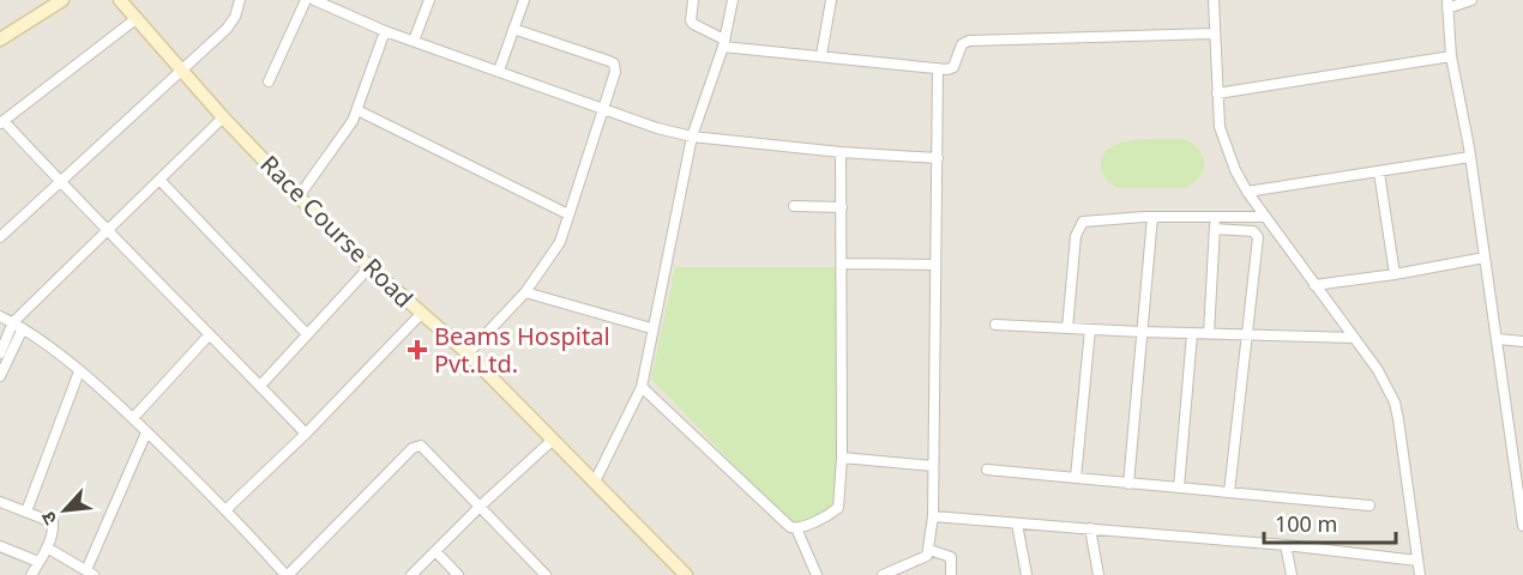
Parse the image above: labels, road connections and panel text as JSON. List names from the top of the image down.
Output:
{
  "streets": {
    "street": ["Race Course Road"]
  },
  "places": {
    "health": ["Beams Hospital Pvt.Ltd."]
  },
  "scale_bar": "100 m",
  "north": "bottom left"
}
